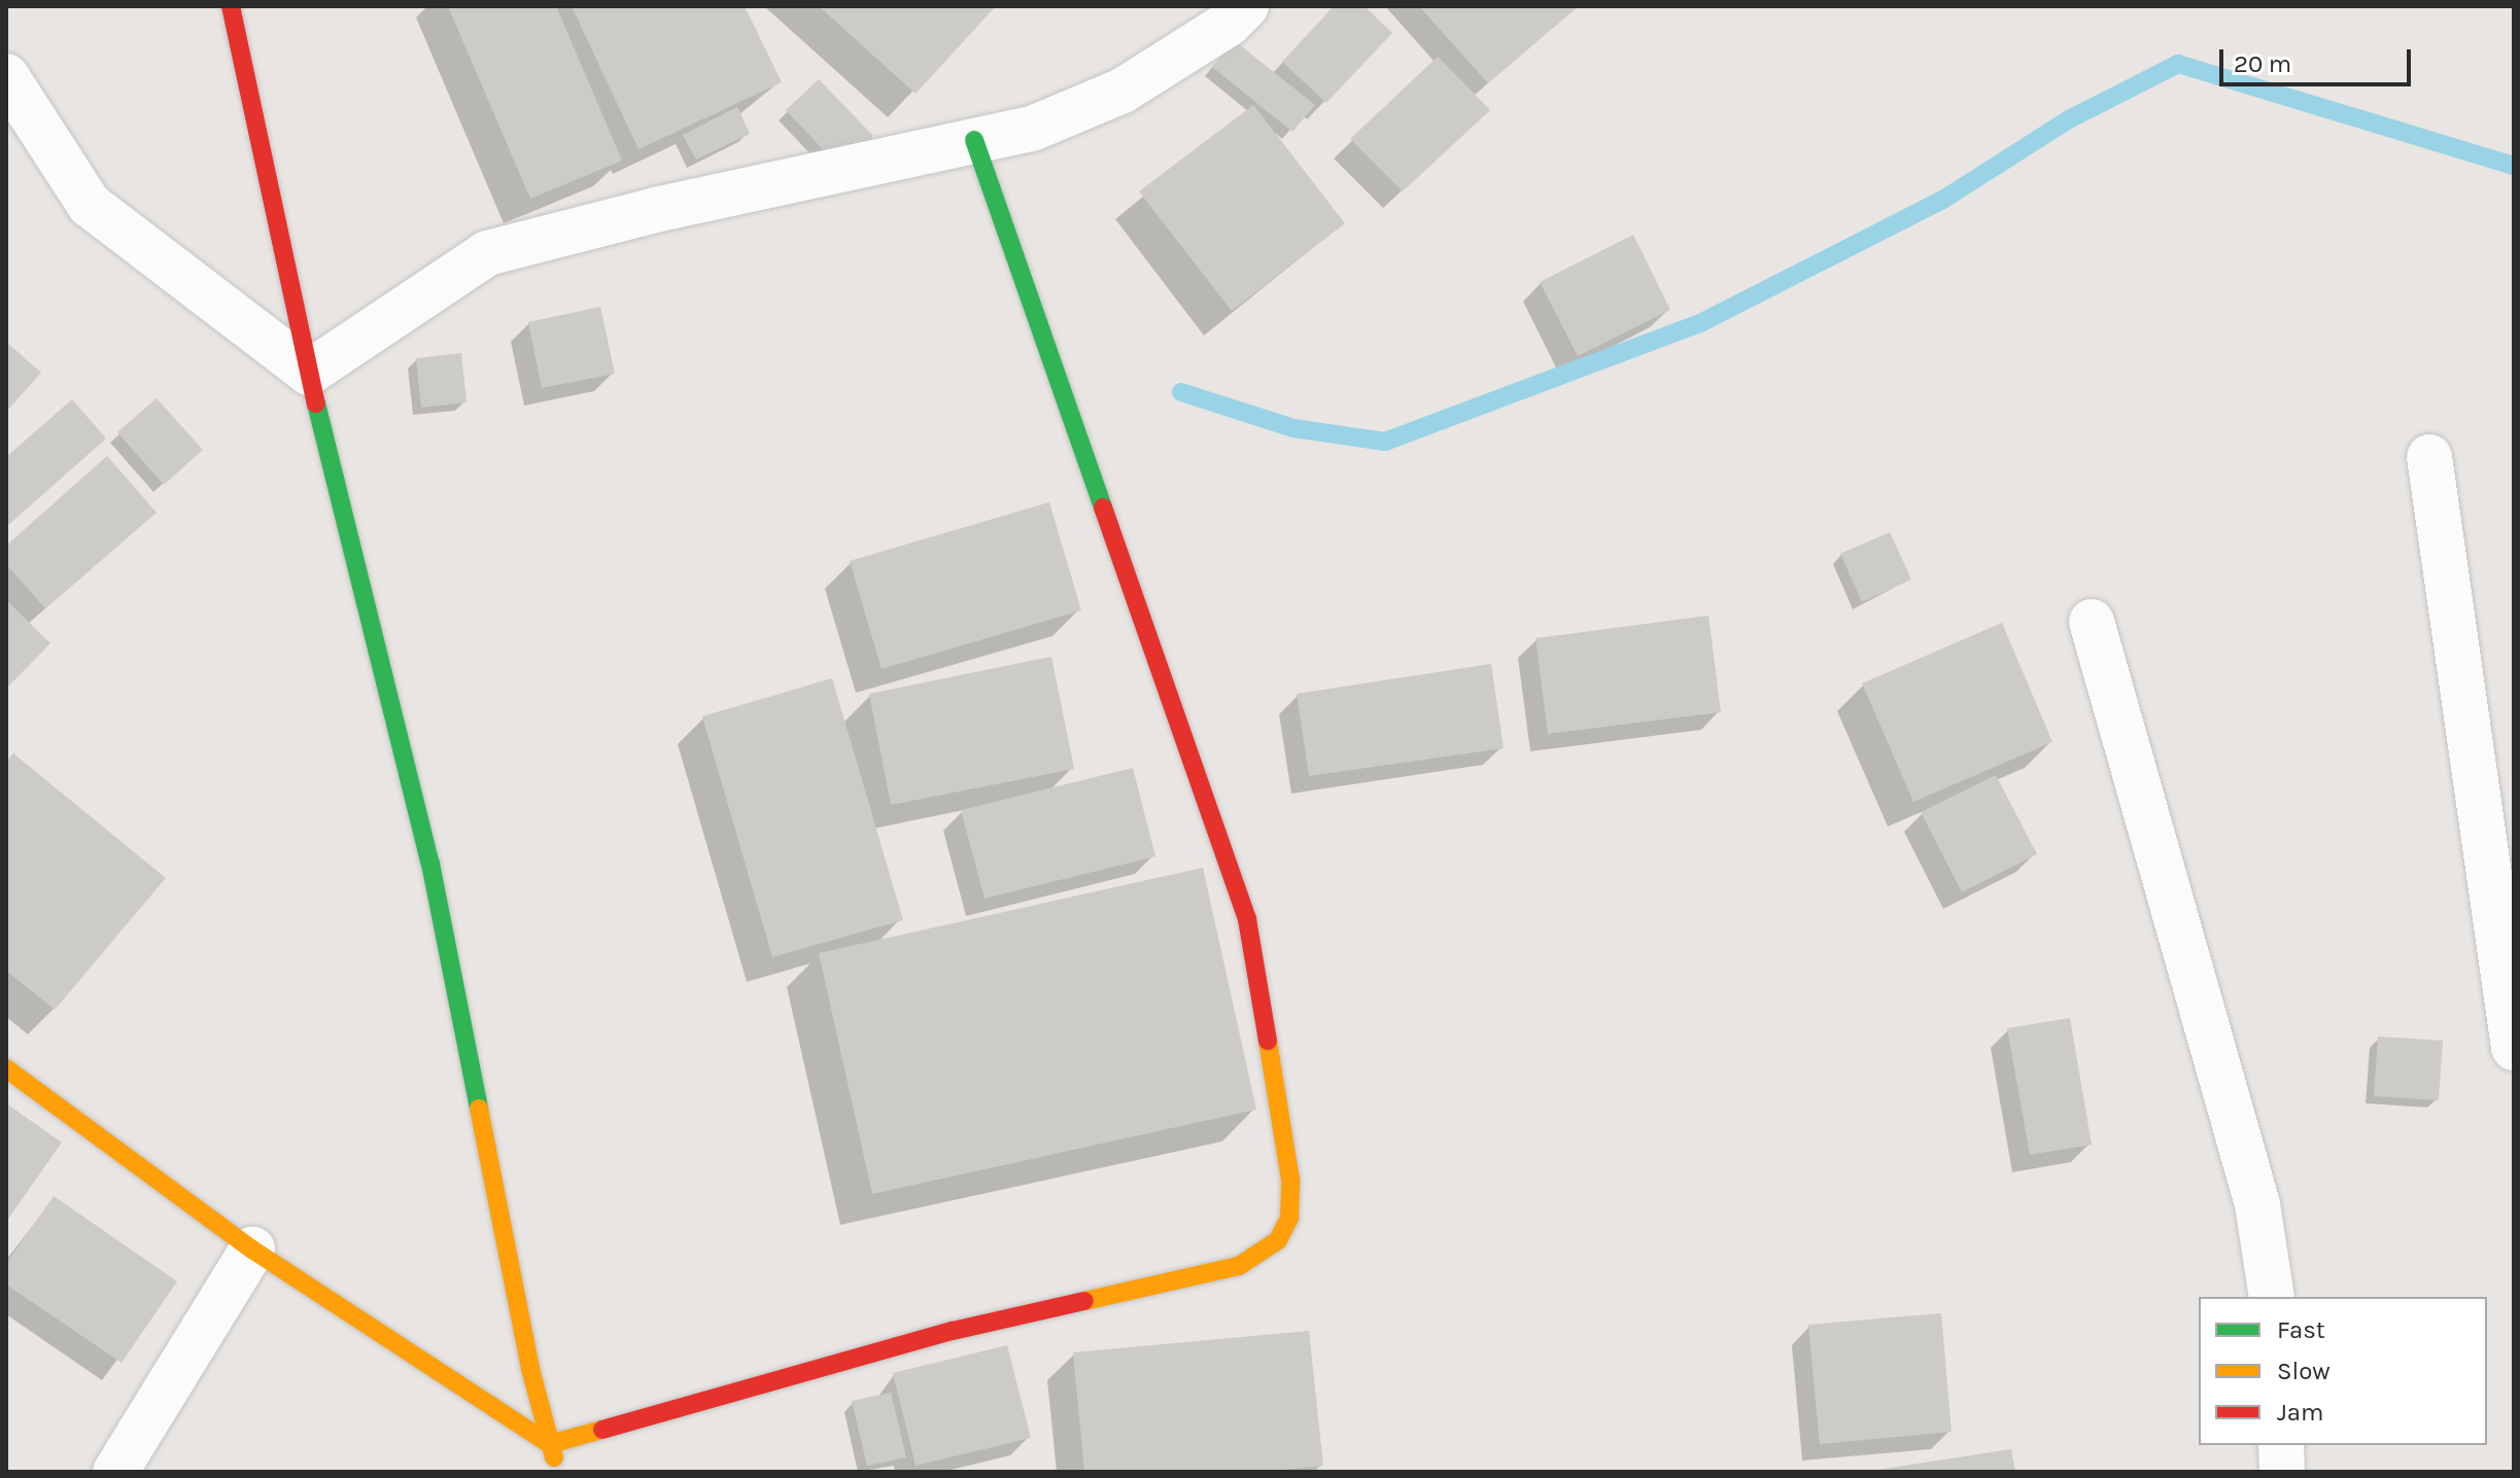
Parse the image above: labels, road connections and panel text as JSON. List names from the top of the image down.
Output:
{
  "legend": ["Fast", "Slow", "Jam"],
  "scale_bar": "20 m"
}
